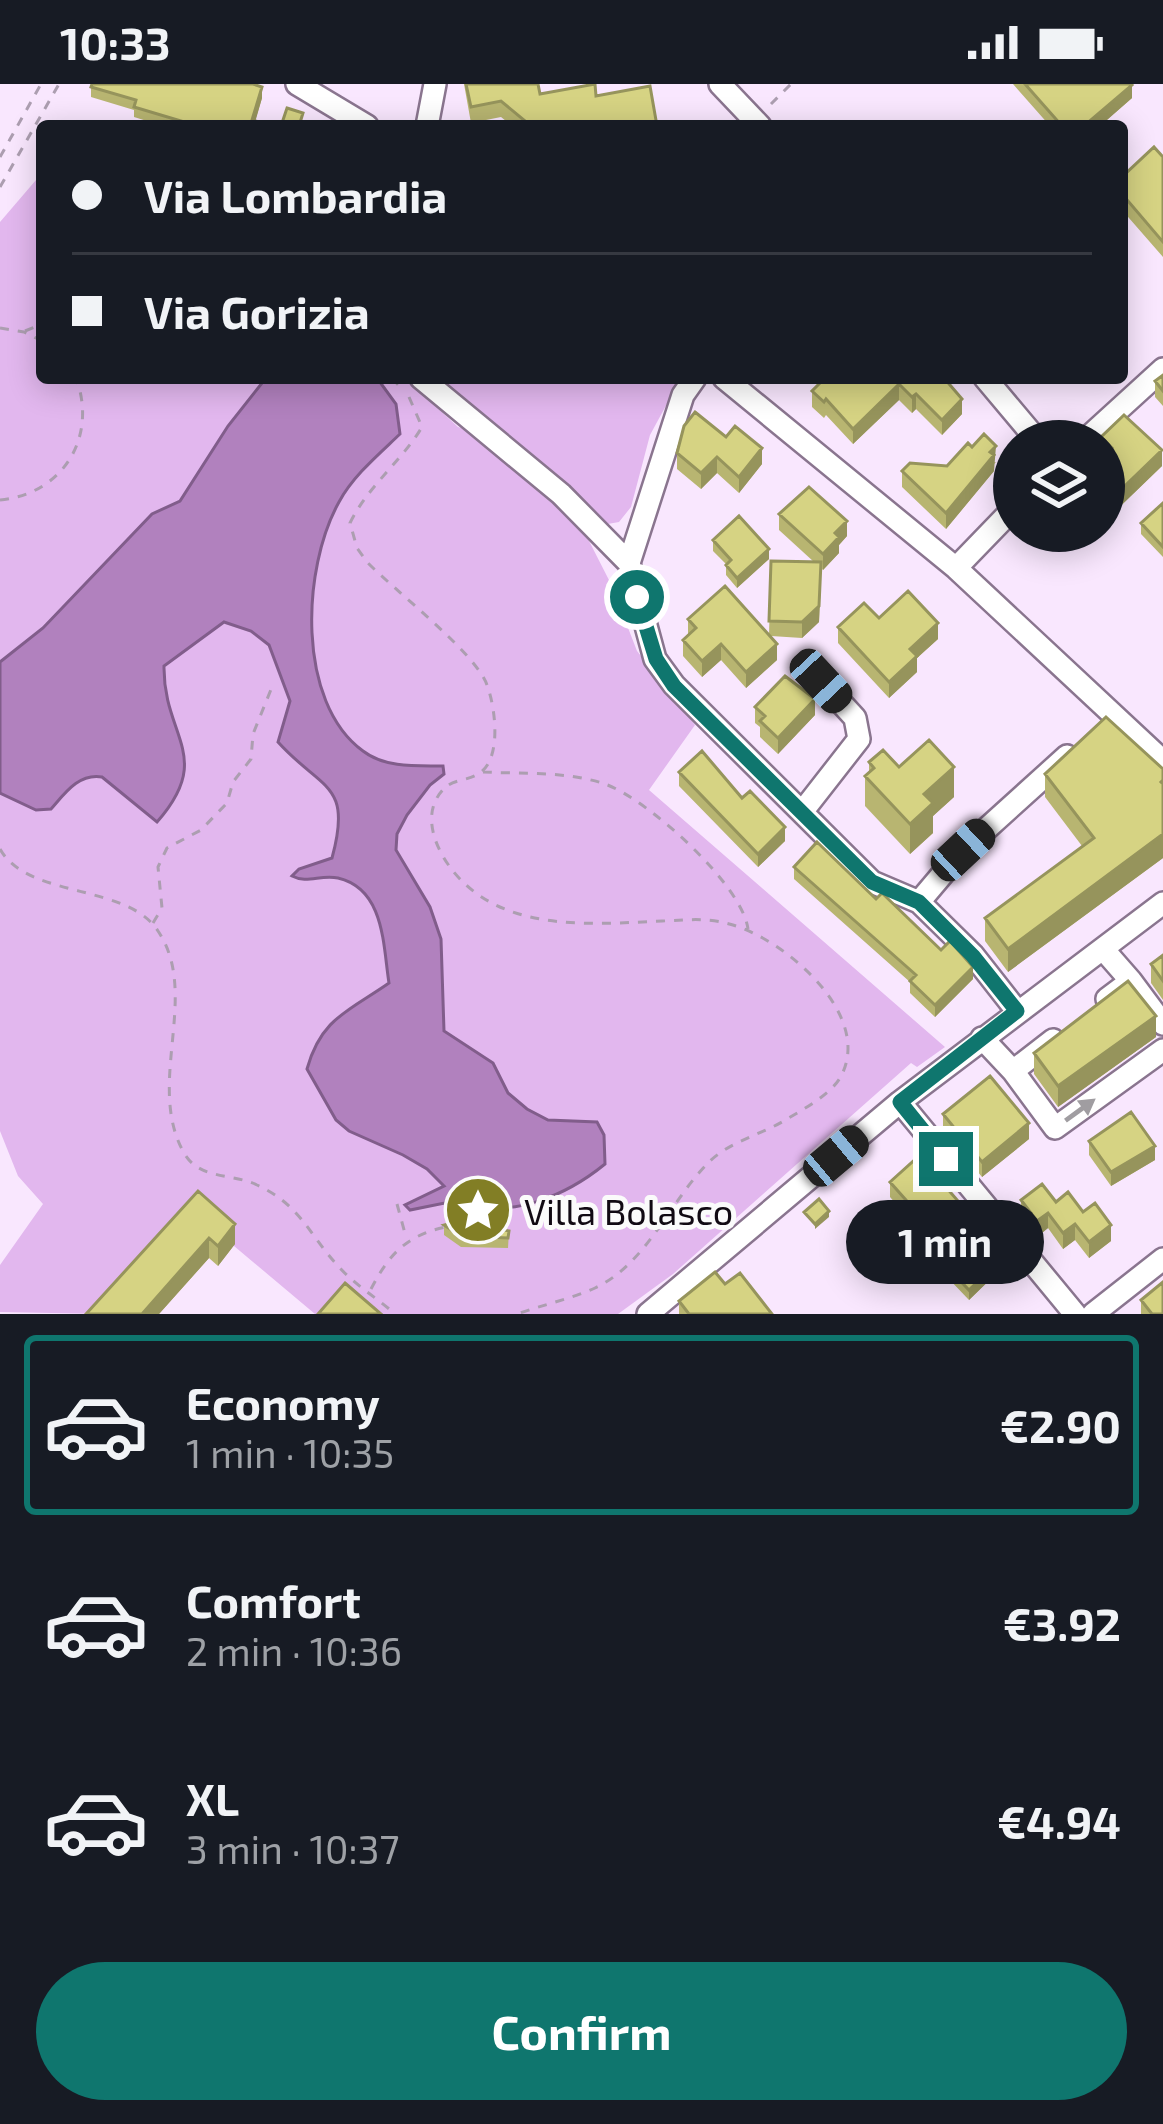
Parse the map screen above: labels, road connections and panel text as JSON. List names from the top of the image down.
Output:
{
  "places": {
    "place": ["Villa Bolasco"]
  },
  "page": {
    "status": "10:33",
    "banner": ["Via Lombardia", "Via Gorizia"],
    "bubble": "1 min",
    "list": [
      {
        "name": "Economy",
        "note": "1 min · 10:35",
        "value": "€2.90"
      },
      {
        "name": "Comfort",
        "note": "2 min · 10:36",
        "value": "€3.92"
      },
      {
        "name": "XL",
        "note": "3 min · 10:37",
        "value": "€4.94"
      }
    ],
    "buttons": "Confirm"
  }
}
